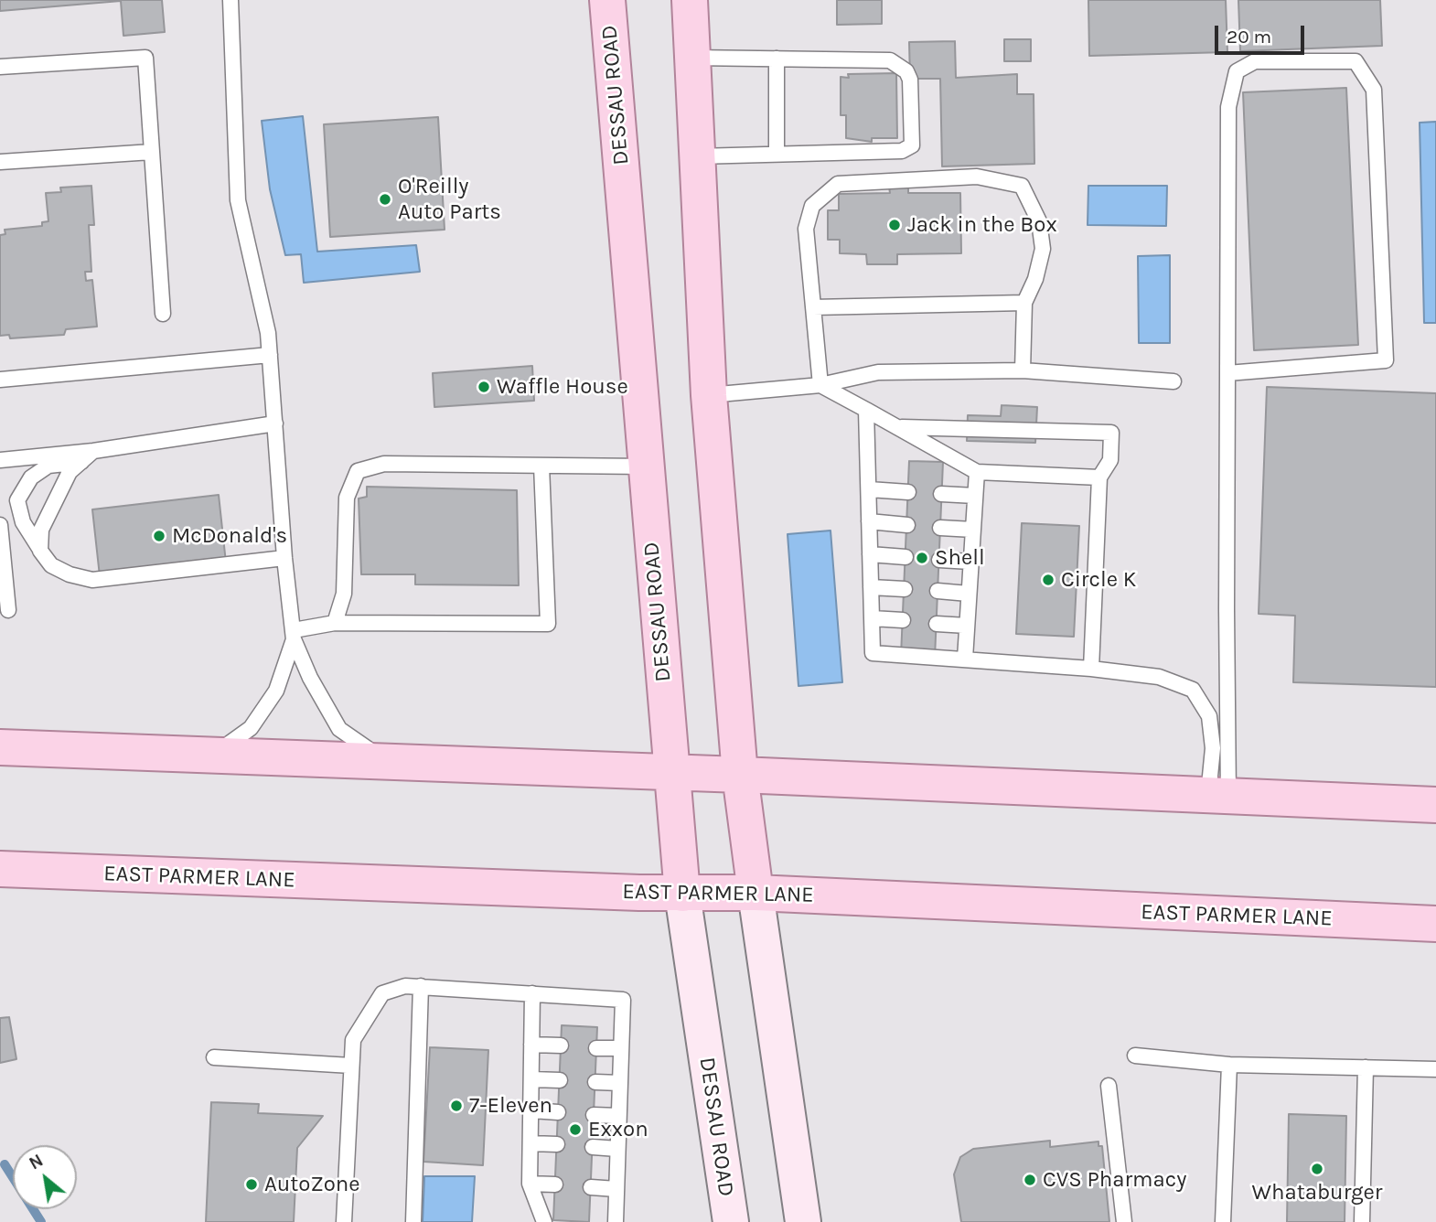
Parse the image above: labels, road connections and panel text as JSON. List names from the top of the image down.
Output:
{
  "streets": {
    "main road": ["DESSAU ROAD", "EAST PARMER LANE"]
  },
  "crossings": [
    ["DESSAU ROAD", "EAST PARMER LANE"]
  ],
  "places": [
    "O'Reilly Auto Parts",
    "Jack in the Box",
    "Waffle House",
    "McDonald's",
    "Shell",
    "Circle K",
    "7-Eleven",
    "Exxon",
    "Whataburger",
    "CVS Pharmacy",
    "AutoZone"
  ],
  "scale_bar": "20 m",
  "north": "top left"
}
